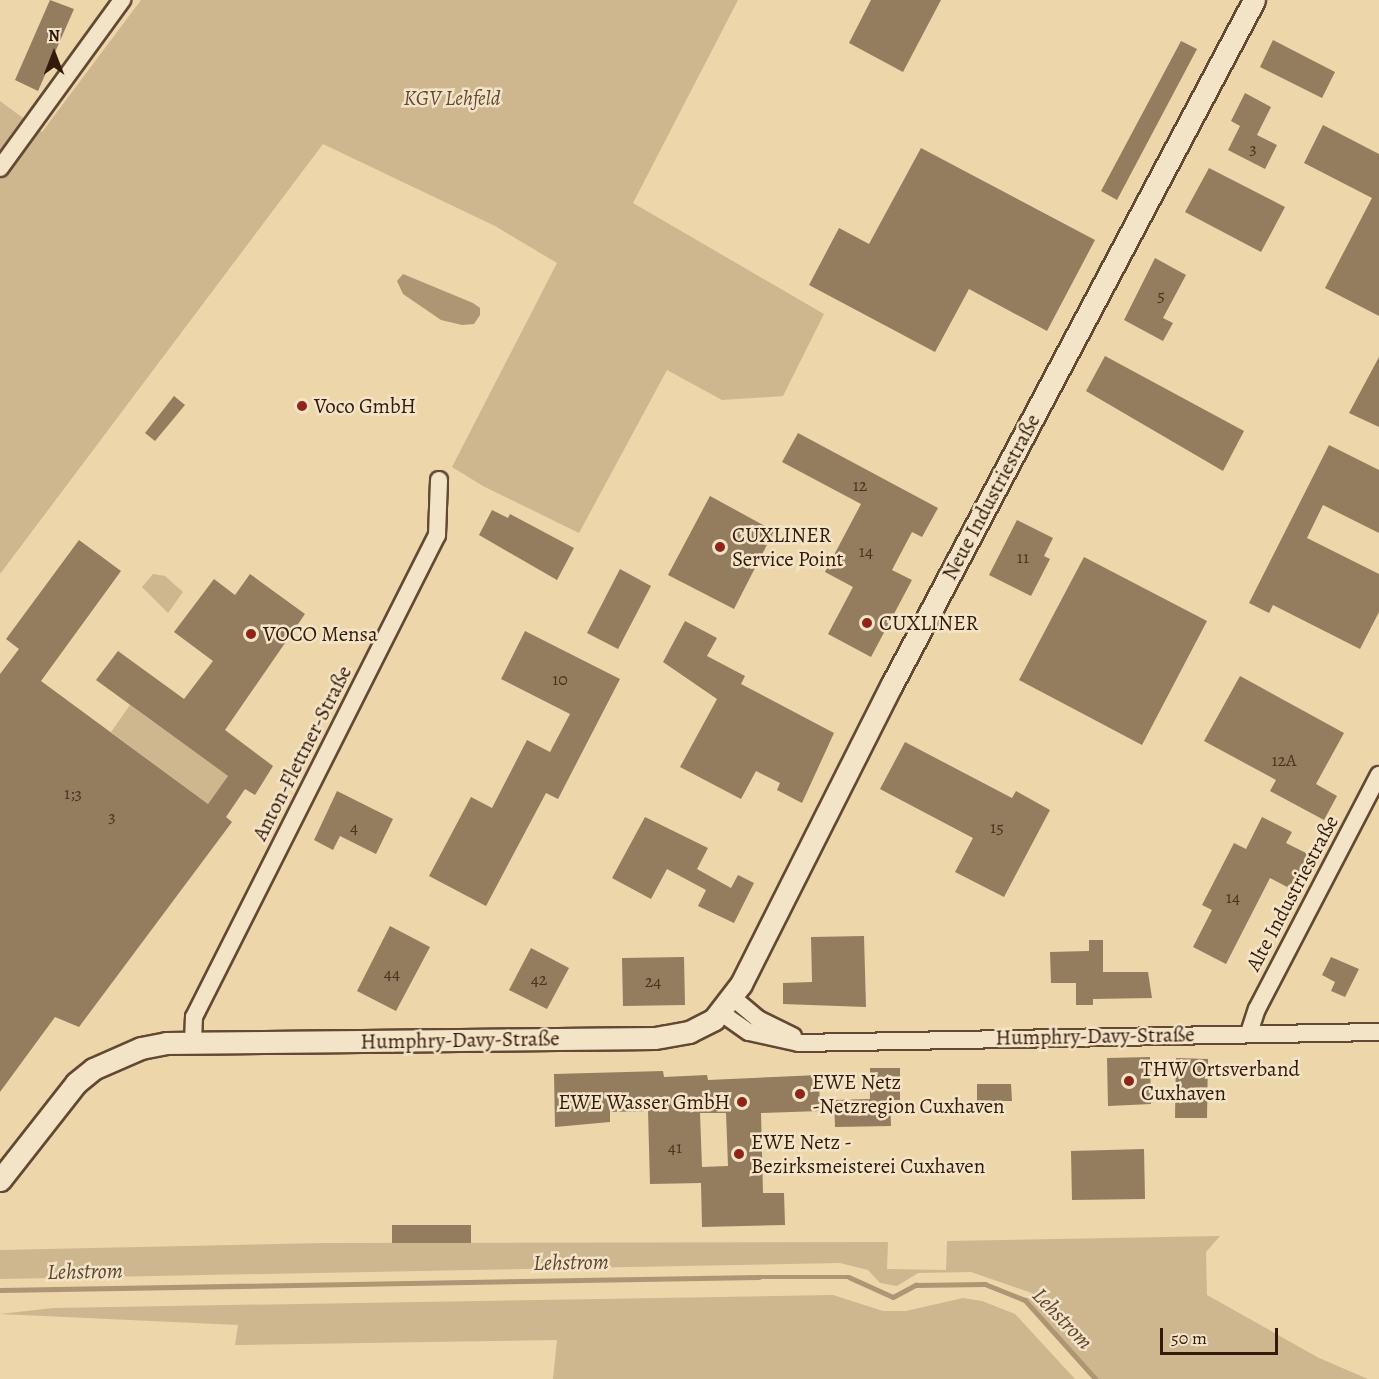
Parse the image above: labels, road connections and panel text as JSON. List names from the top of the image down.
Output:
{
  "streets": {
    "street": [
      "Neue Industriestraße",
      "Anton-Flettner-Straße",
      "Alte Industriestraße",
      "Humphry-Davy-Straße"
    ]
  },
  "crossings": [
    ["Neue Industriestraße", "Humphry-Davy-Straße"],
    ["Anton-Flettner-Straße", "Humphry-Davy-Straße"],
    ["Alte Industriestraße", "Humphry-Davy-Straße"]
  ],
  "water": ["Lehstrom"],
  "parks": ["KGV Lehfeld"],
  "places": [
    "Voco GmbH",
    "CUXLINER Service Point",
    "CUXLINER",
    "VOCO Mensa",
    "THW Ortsverband Cuxhaven",
    "EWE Netz -Netzregion Cuxhaven",
    "EWE Wasser GmbH",
    "EWE Netz - Bezirksmeisterei Cuxhaven"
  ],
  "house_numbers": [
    "3",
    "5",
    "12",
    "14",
    "11",
    "10",
    "12A",
    "1;3",
    "3",
    "4",
    "15",
    "14",
    "44",
    "42",
    "24",
    "41"
  ],
  "scale_bar": "50 m",
  "north": "top"
}
